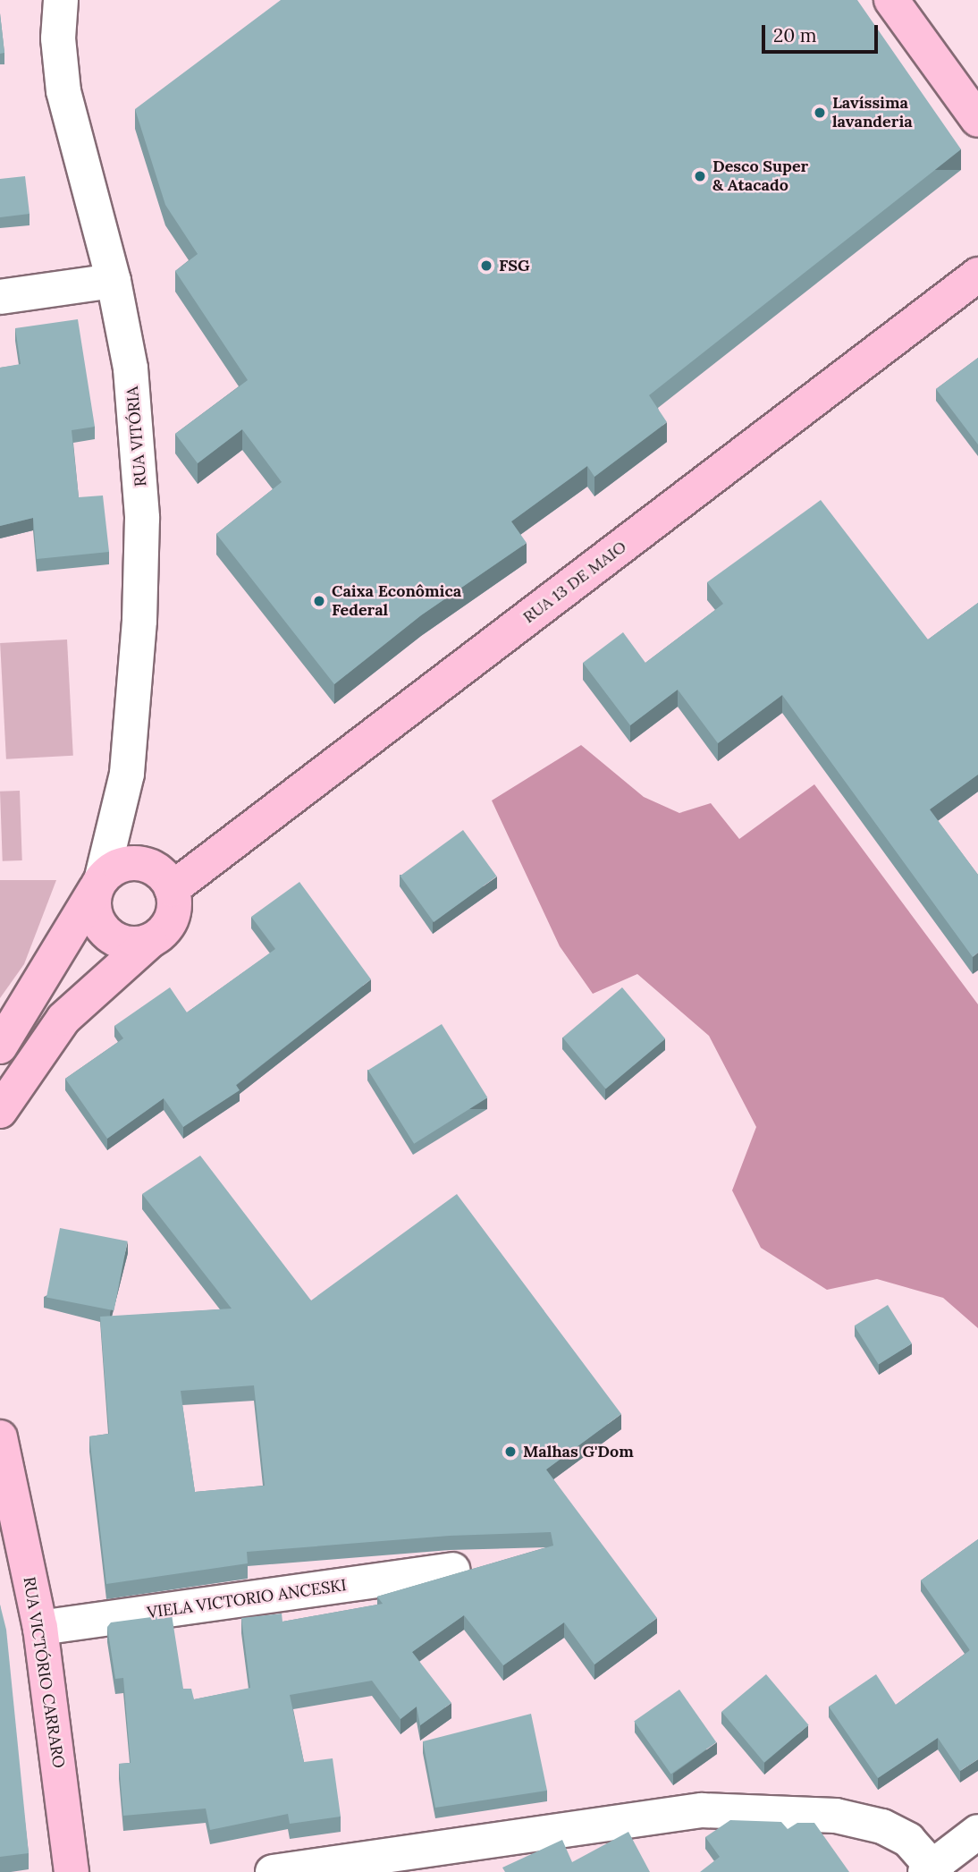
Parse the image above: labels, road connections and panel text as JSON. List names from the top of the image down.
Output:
{
  "streets": {
    "main road": ["RUA 13 DE MAIO", "RUA VICTÓRIO CARRARO"],
    "street": ["RUA VITÓRIA", "VIELA VICTORIO ANCESKI"]
  },
  "crossings": [
    ["RUA VITÓRIA", "RUA 13 DE MAIO"],
    ["VIELA VICTORIO ANCESKI", "RUA VICTÓRIO CARRARO"]
  ],
  "places": [
    "Lavíssima lavanderia",
    "Desco Super & Atacado",
    "FSG",
    "Caixa Econômica Federal",
    "Malhas G'Dom"
  ],
  "scale_bar": "20 m"
}
